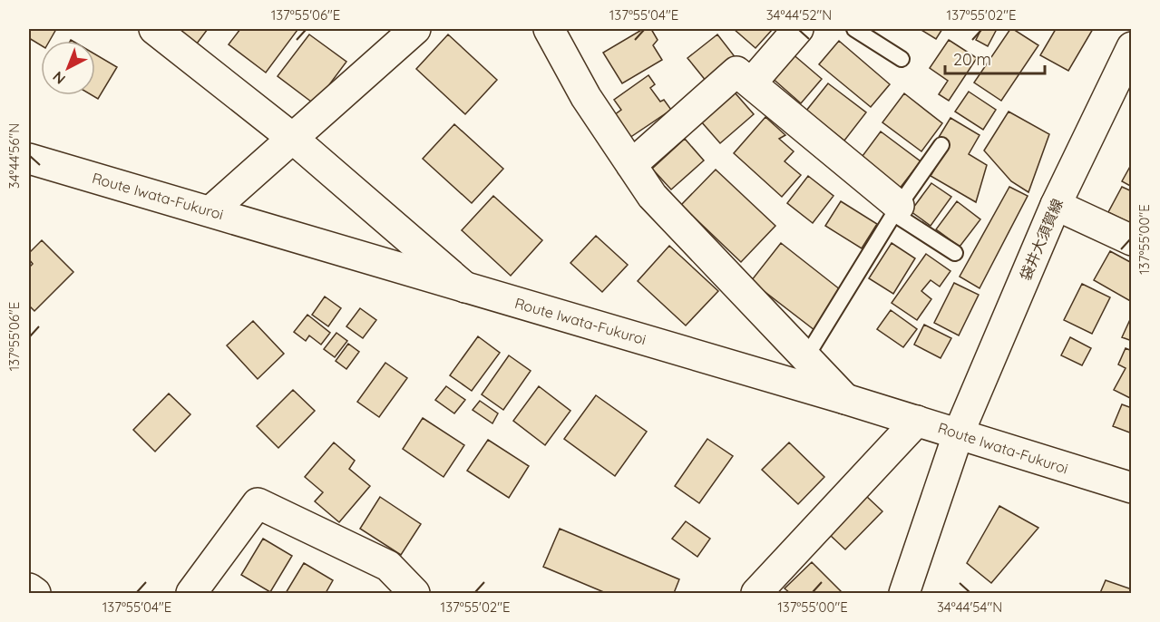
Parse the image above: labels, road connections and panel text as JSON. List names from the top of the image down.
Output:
{
  "streets": {
    "street": ["Route Iwata-Fukuroi", "袋井大須賀線"]
  },
  "crossings": [
    ["Route Iwata-Fukuroi", "袋井大須賀線"]
  ],
  "scale_bar": "20 m",
  "north": "bottom left",
  "coordinates": [
    "137°55'06\"E",
    "137°55'04\"E",
    "34°44'52\"N",
    "137°55'02\"E",
    "34°44'56\"N",
    "137°55'00\"E",
    "34°44'54\"N"
  ]
}
